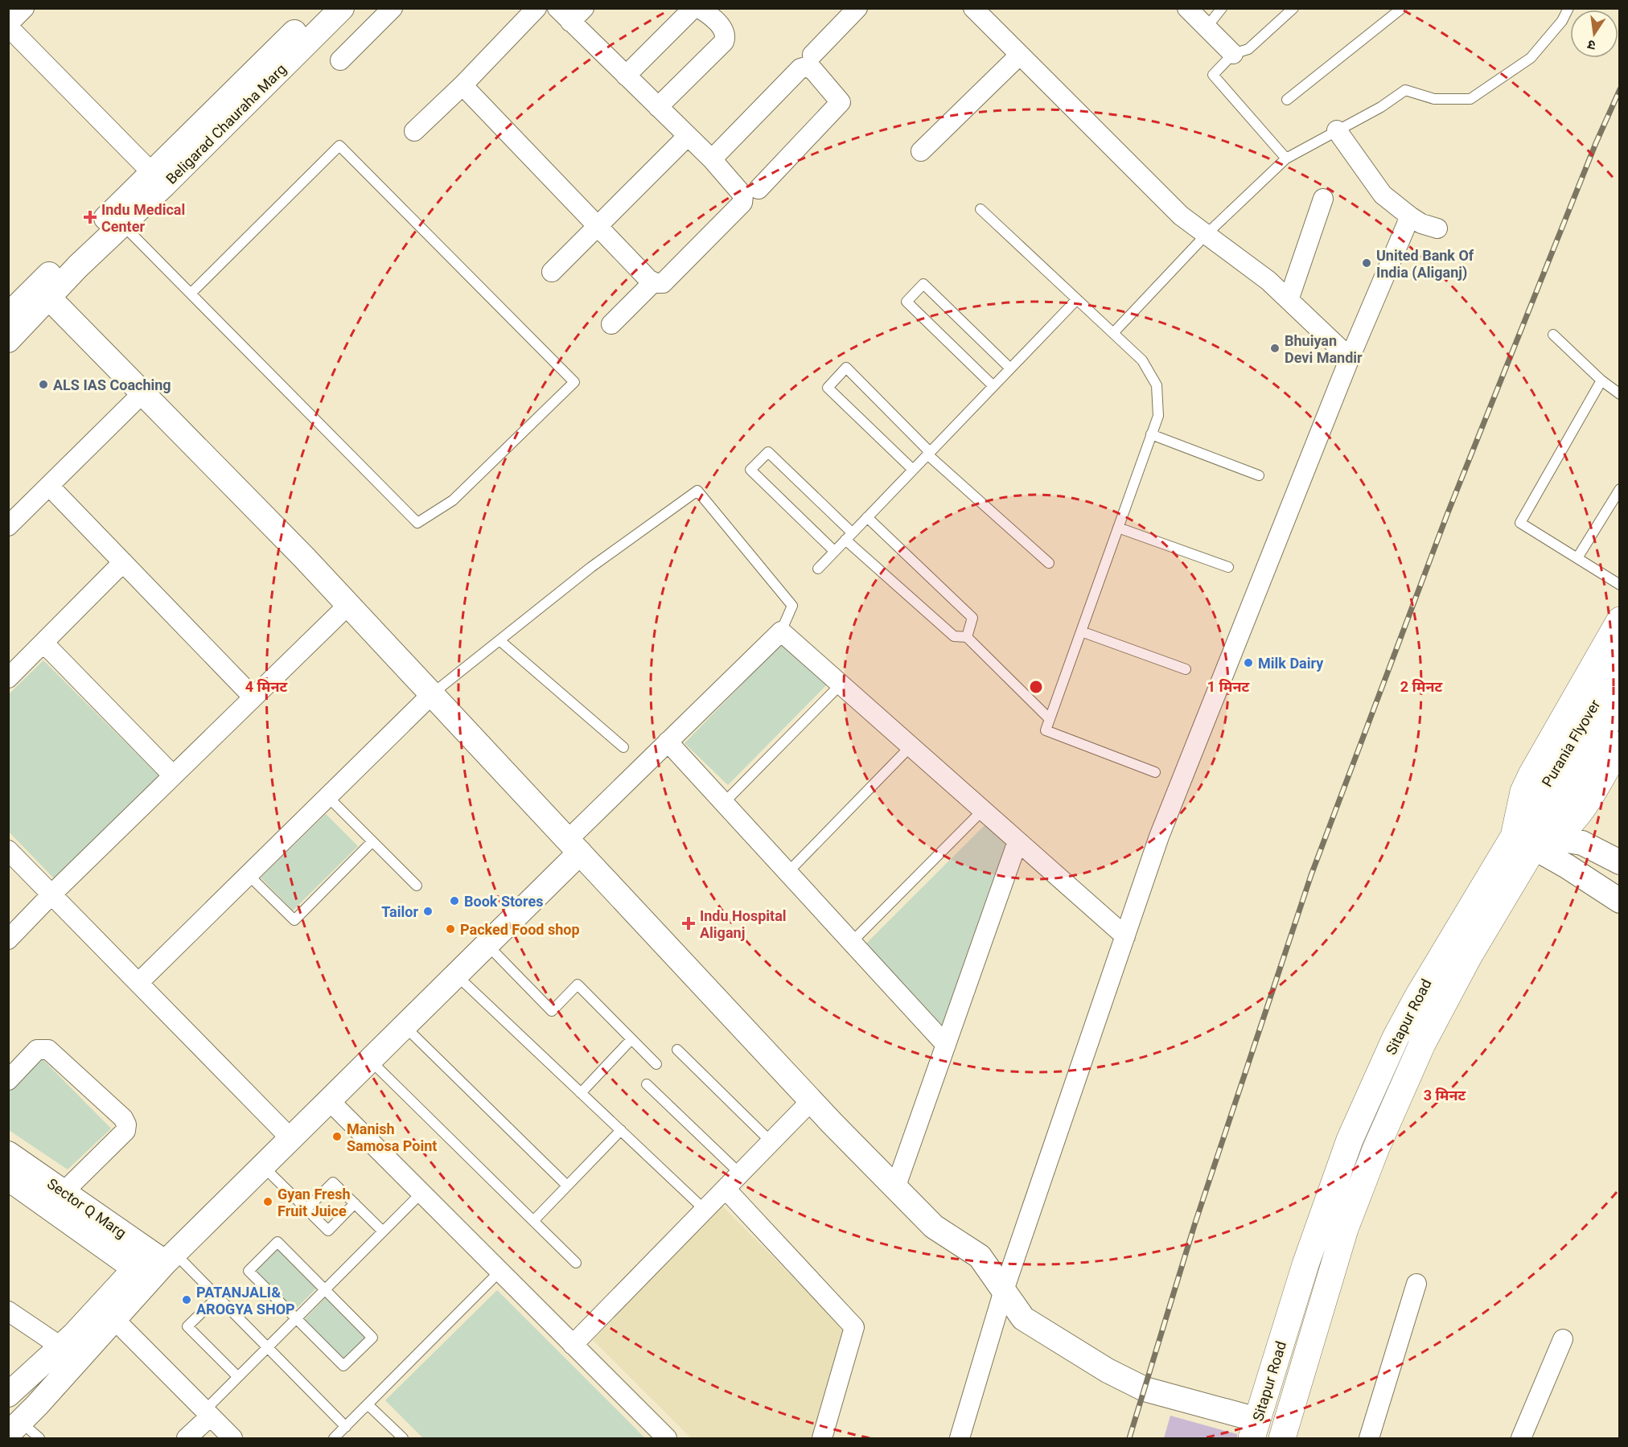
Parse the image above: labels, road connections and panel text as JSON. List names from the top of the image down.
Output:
{
  "streets": {
    "main road": ["Purania Flyover", "Sitapur Road"],
    "street": ["Beligarad Chauraha Marg", "Sector Q Marg"]
  },
  "crossings": [
    ["Purania Flyover", "Sitapur Road"]
  ],
  "places": {
    "health": ["Indu Medical Center", "Indu Hospital Aliganj"],
    "other": [
      "United Bank Of India (Aliganj)",
      "Bhuiyan Devi Mandir",
      "ALS IAS Coaching",
      "Milk Dairy",
      "Book Stores",
      "Tailor",
      "Packed Food shop",
      "Manish Samosa Point",
      "Gyan Fresh Fruit Juice",
      "PATANJALI& AROGYA SHOP"
    ]
  },
  "north": "bottom",
  "rings": [
    "1 मिनट",
    "2 मिनट",
    "4 मिनट",
    "3 मिनट"
  ]
}
